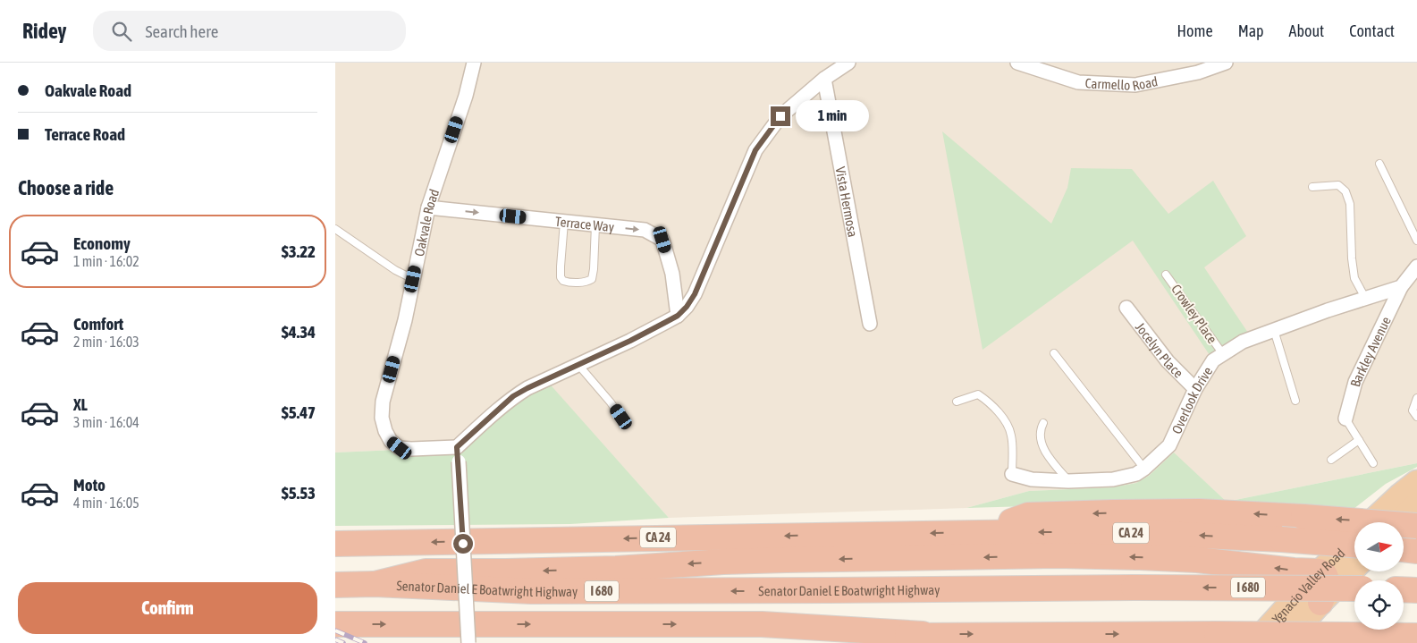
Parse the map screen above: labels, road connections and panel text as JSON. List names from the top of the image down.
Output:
{
  "streets": {
    "highway": [
      "CA 24",
      "Ygnacio Valley Road",
      "I 680",
      "Senator Daniel E Boatwright Highway"
    ],
    "street": [
      "Carmello Road",
      "Vista Hermosa",
      "Oakvale Road",
      "Terrace Way",
      "Jocelyn Place",
      "Barkley Avenue",
      "Overlook Drive"
    ],
    "lane": ["Crowley Place"]
  },
  "crossings": [
    ["Oakvale Road", "Terrace Way"],
    ["Crowley Place", "Overlook Drive"],
    ["Jocelyn Place", "Overlook Drive"],
    ["Barkley Avenue", "Overlook Drive"]
  ],
  "one_way": ["Terrace Way"],
  "north": "right",
  "page": {
    "header": "Ridey",
    "search": "Search here",
    "nav": [
      "Home",
      "Map",
      "About",
      "Contact"
    ],
    "banner": ["Oakvale Road", "Terrace Road"],
    "bubble": "1 min",
    "heading": "Choose a ride",
    "list": [
      {
        "name": "Economy",
        "note": "1 min · 16:02",
        "value": "$3.22"
      },
      {
        "name": "Comfort",
        "note": "2 min · 16:03",
        "value": "$4.34"
      },
      {
        "name": "XL",
        "note": "3 min · 16:04",
        "value": "$5.47"
      },
      {
        "name": "Moto",
        "note": "4 min · 16:05",
        "value": "$5.53"
      }
    ],
    "buttons": "Confirm"
  }
}
